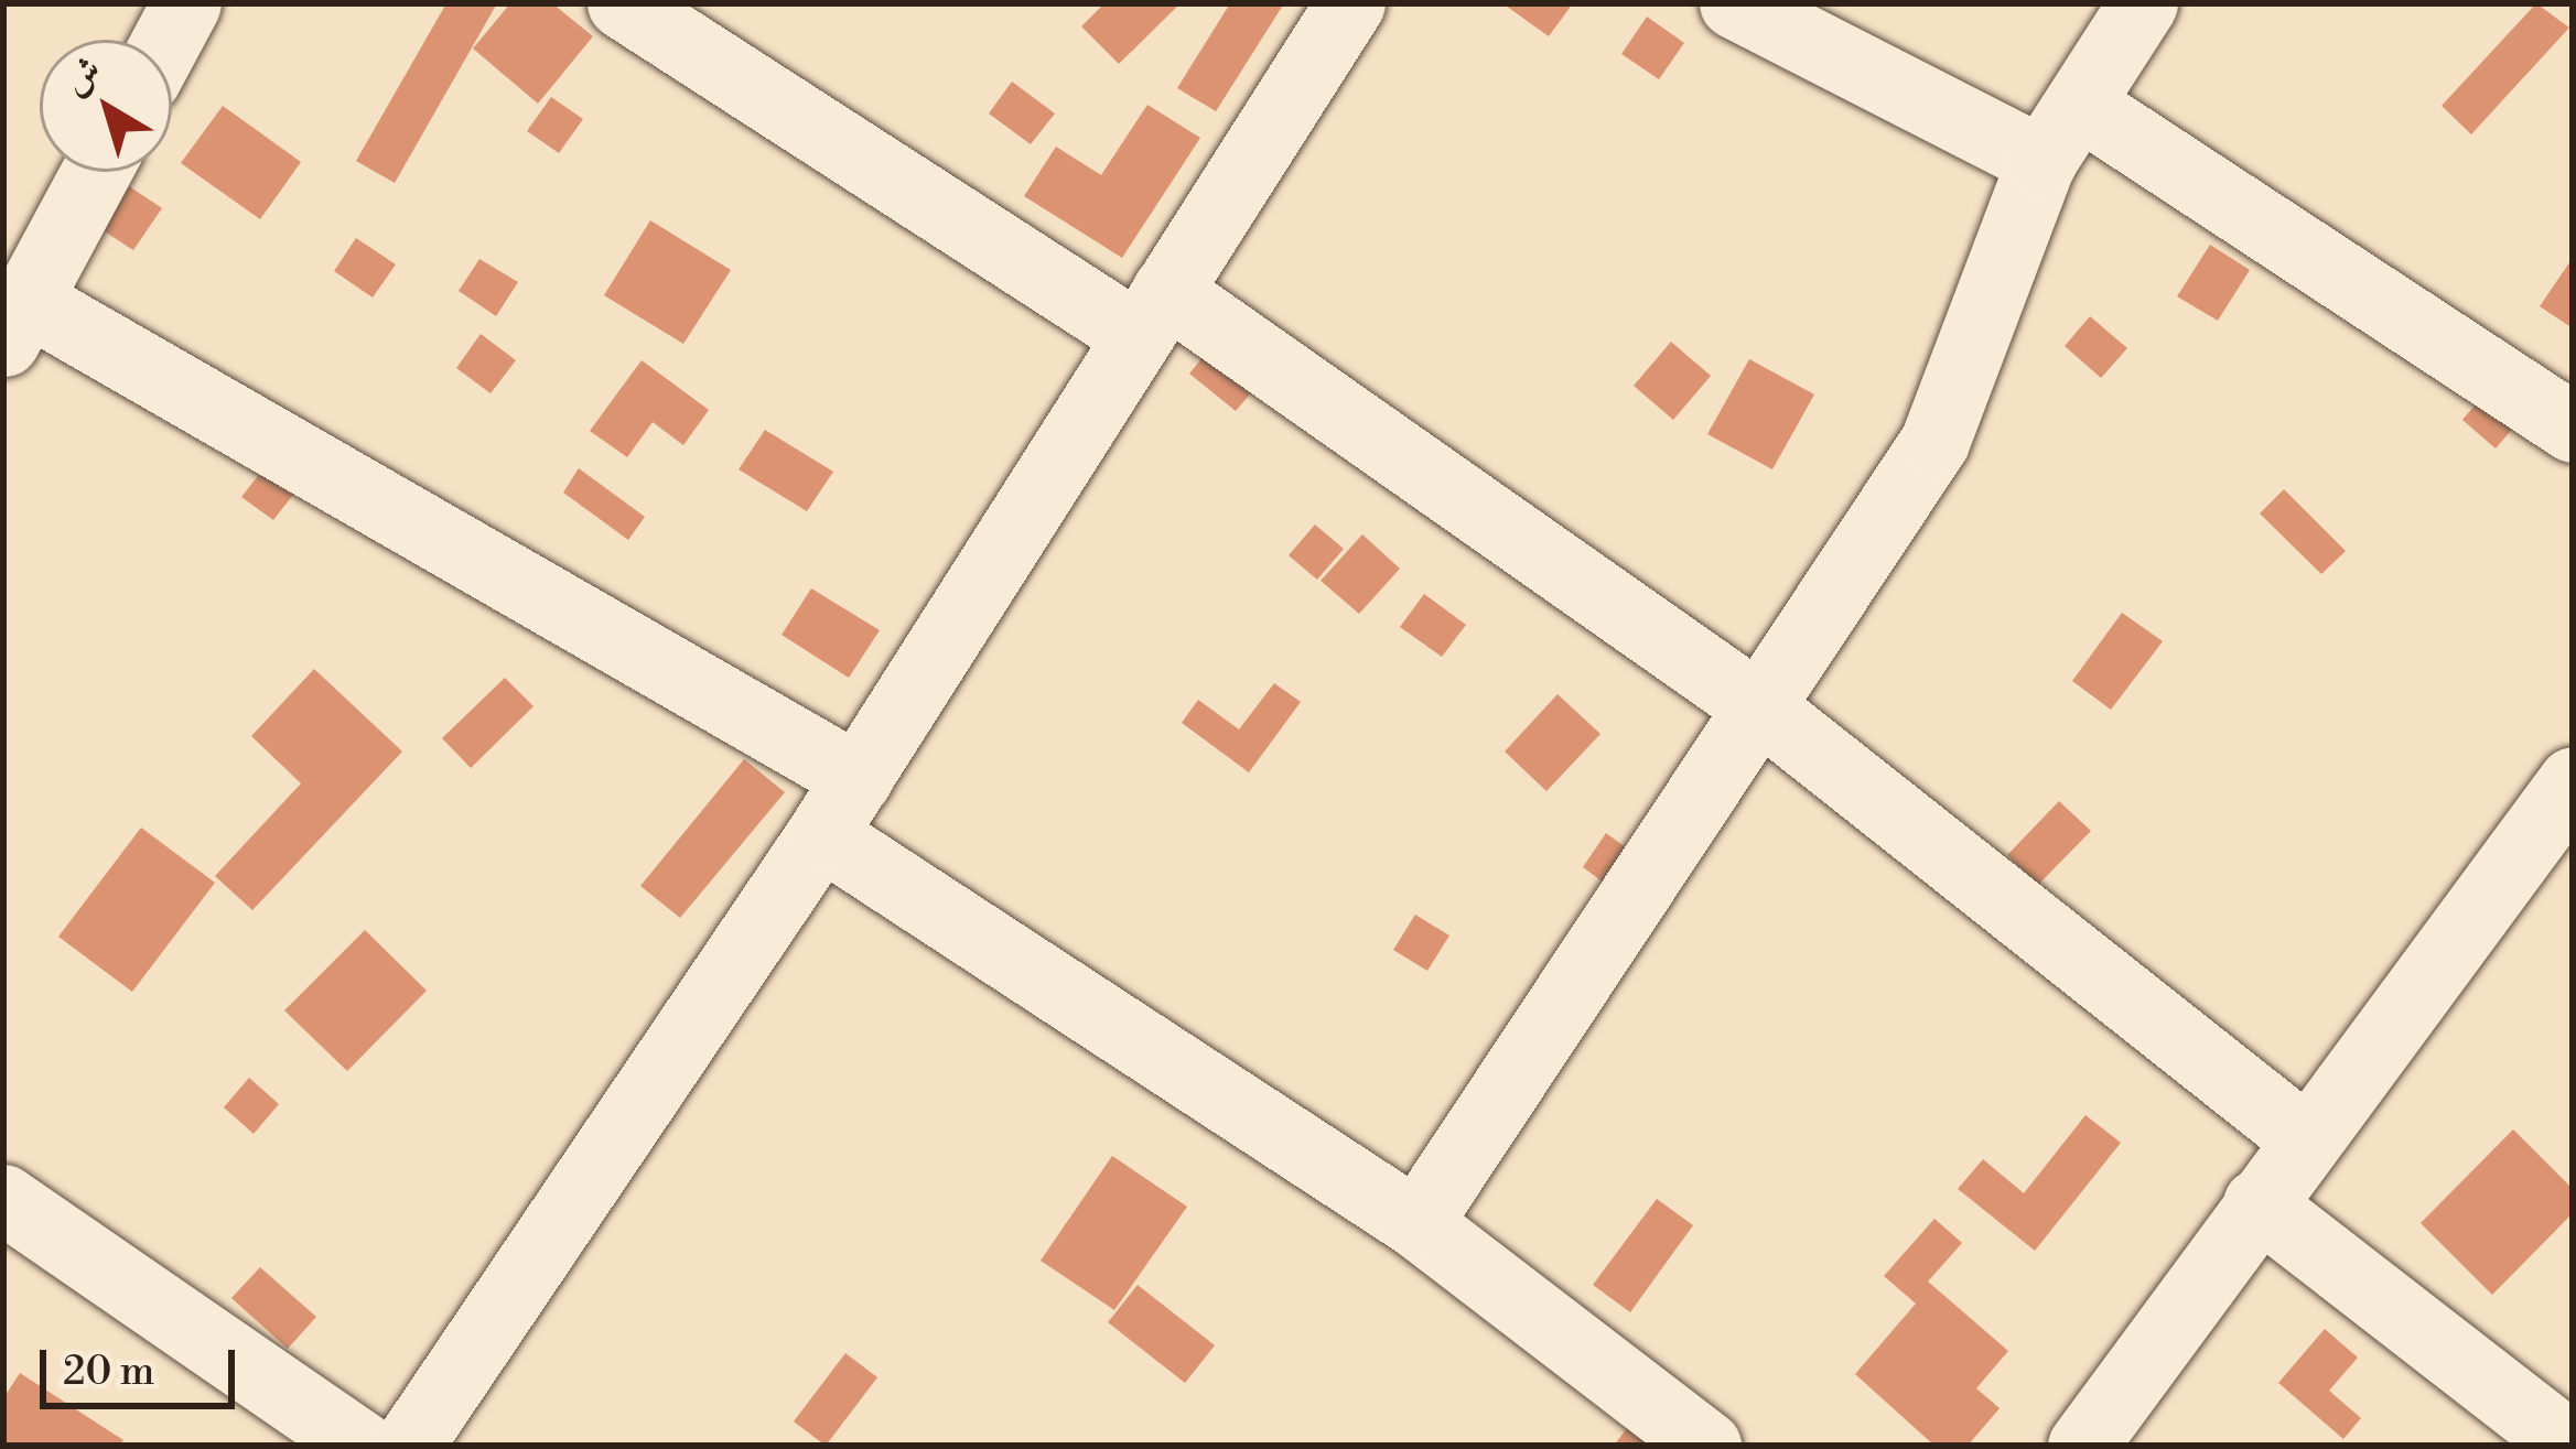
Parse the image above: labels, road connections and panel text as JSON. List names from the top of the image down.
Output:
{
  "scale_bar": "20 m",
  "north": "top left"
}
